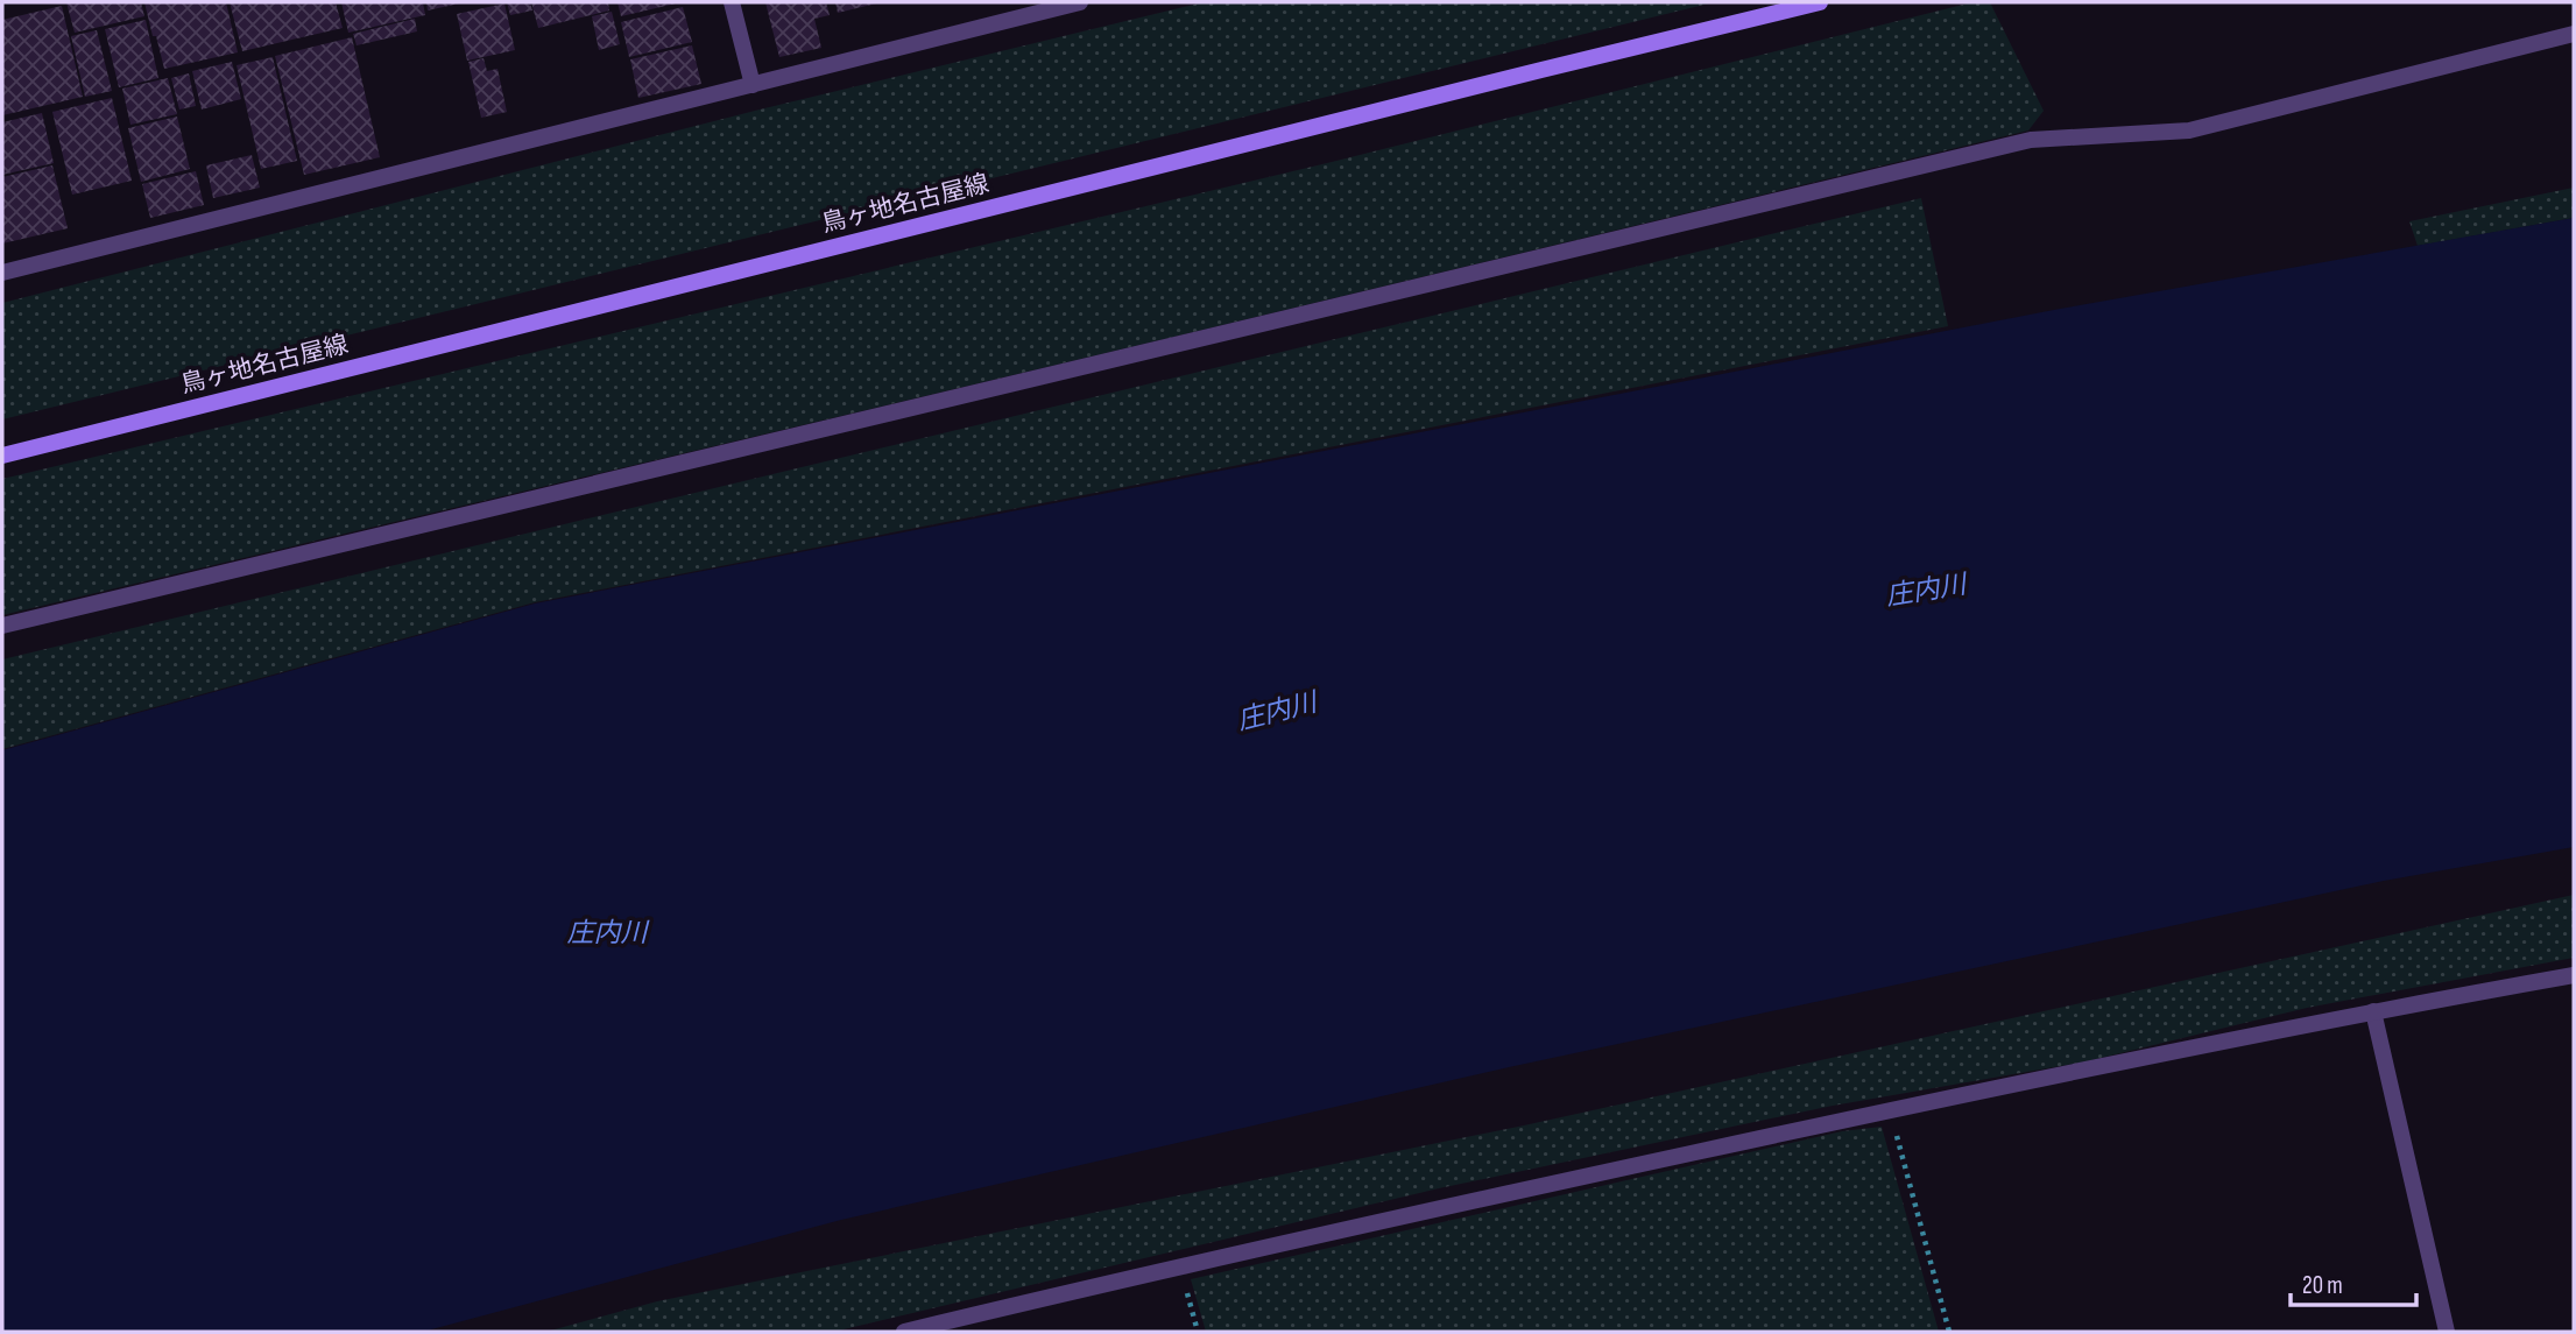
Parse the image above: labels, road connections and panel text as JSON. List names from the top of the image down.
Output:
{
  "streets": {
    "main road": ["鳥ヶ地名古屋線"]
  },
  "water": ["庄内川"],
  "scale_bar": "20 m"
}
